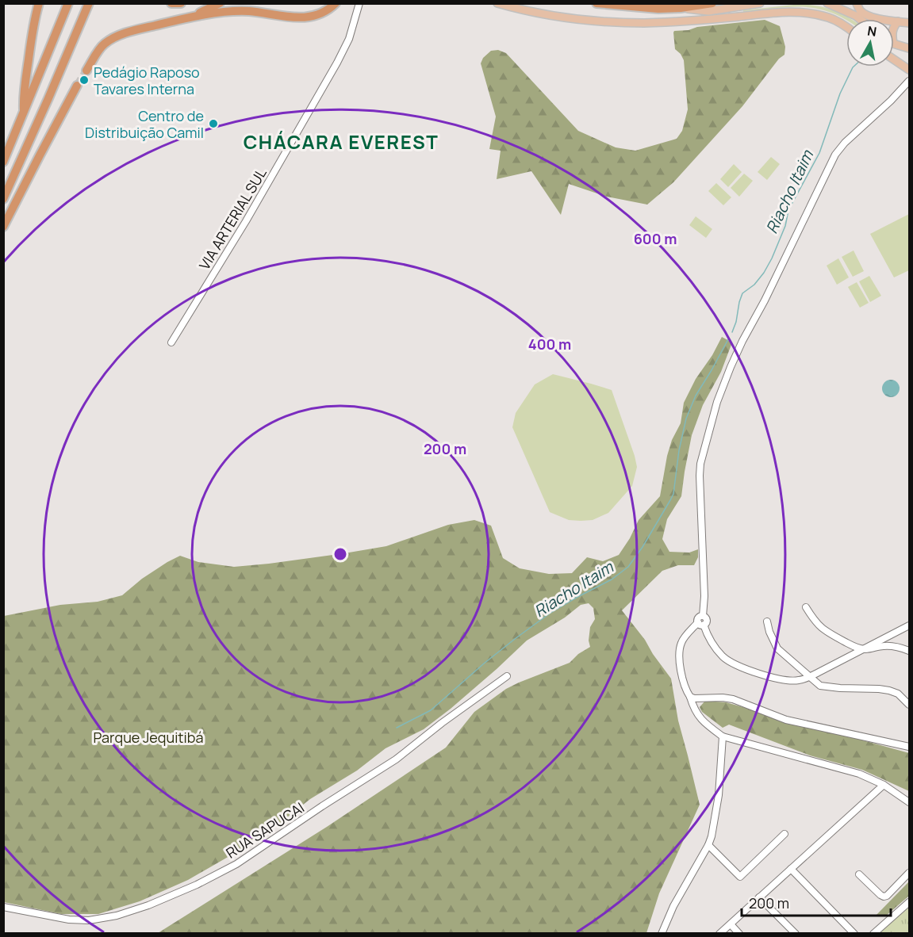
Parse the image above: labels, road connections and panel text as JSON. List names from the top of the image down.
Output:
{
  "streets": {
    "street": ["VIA ARTERIAL SUL", "RUA SAPUCAI"]
  },
  "districts": ["CHÁCARA EVEREST"],
  "water": ["Riacho Itaim"],
  "parks": ["Parque Jequitibá"],
  "places": ["Pedágio Raposo Tavares Interna", "Centro de Distribuição Camil"],
  "scale_bar": "200 m",
  "north": "top",
  "rings": ["600 m", "400 m", "200 m"]
}
